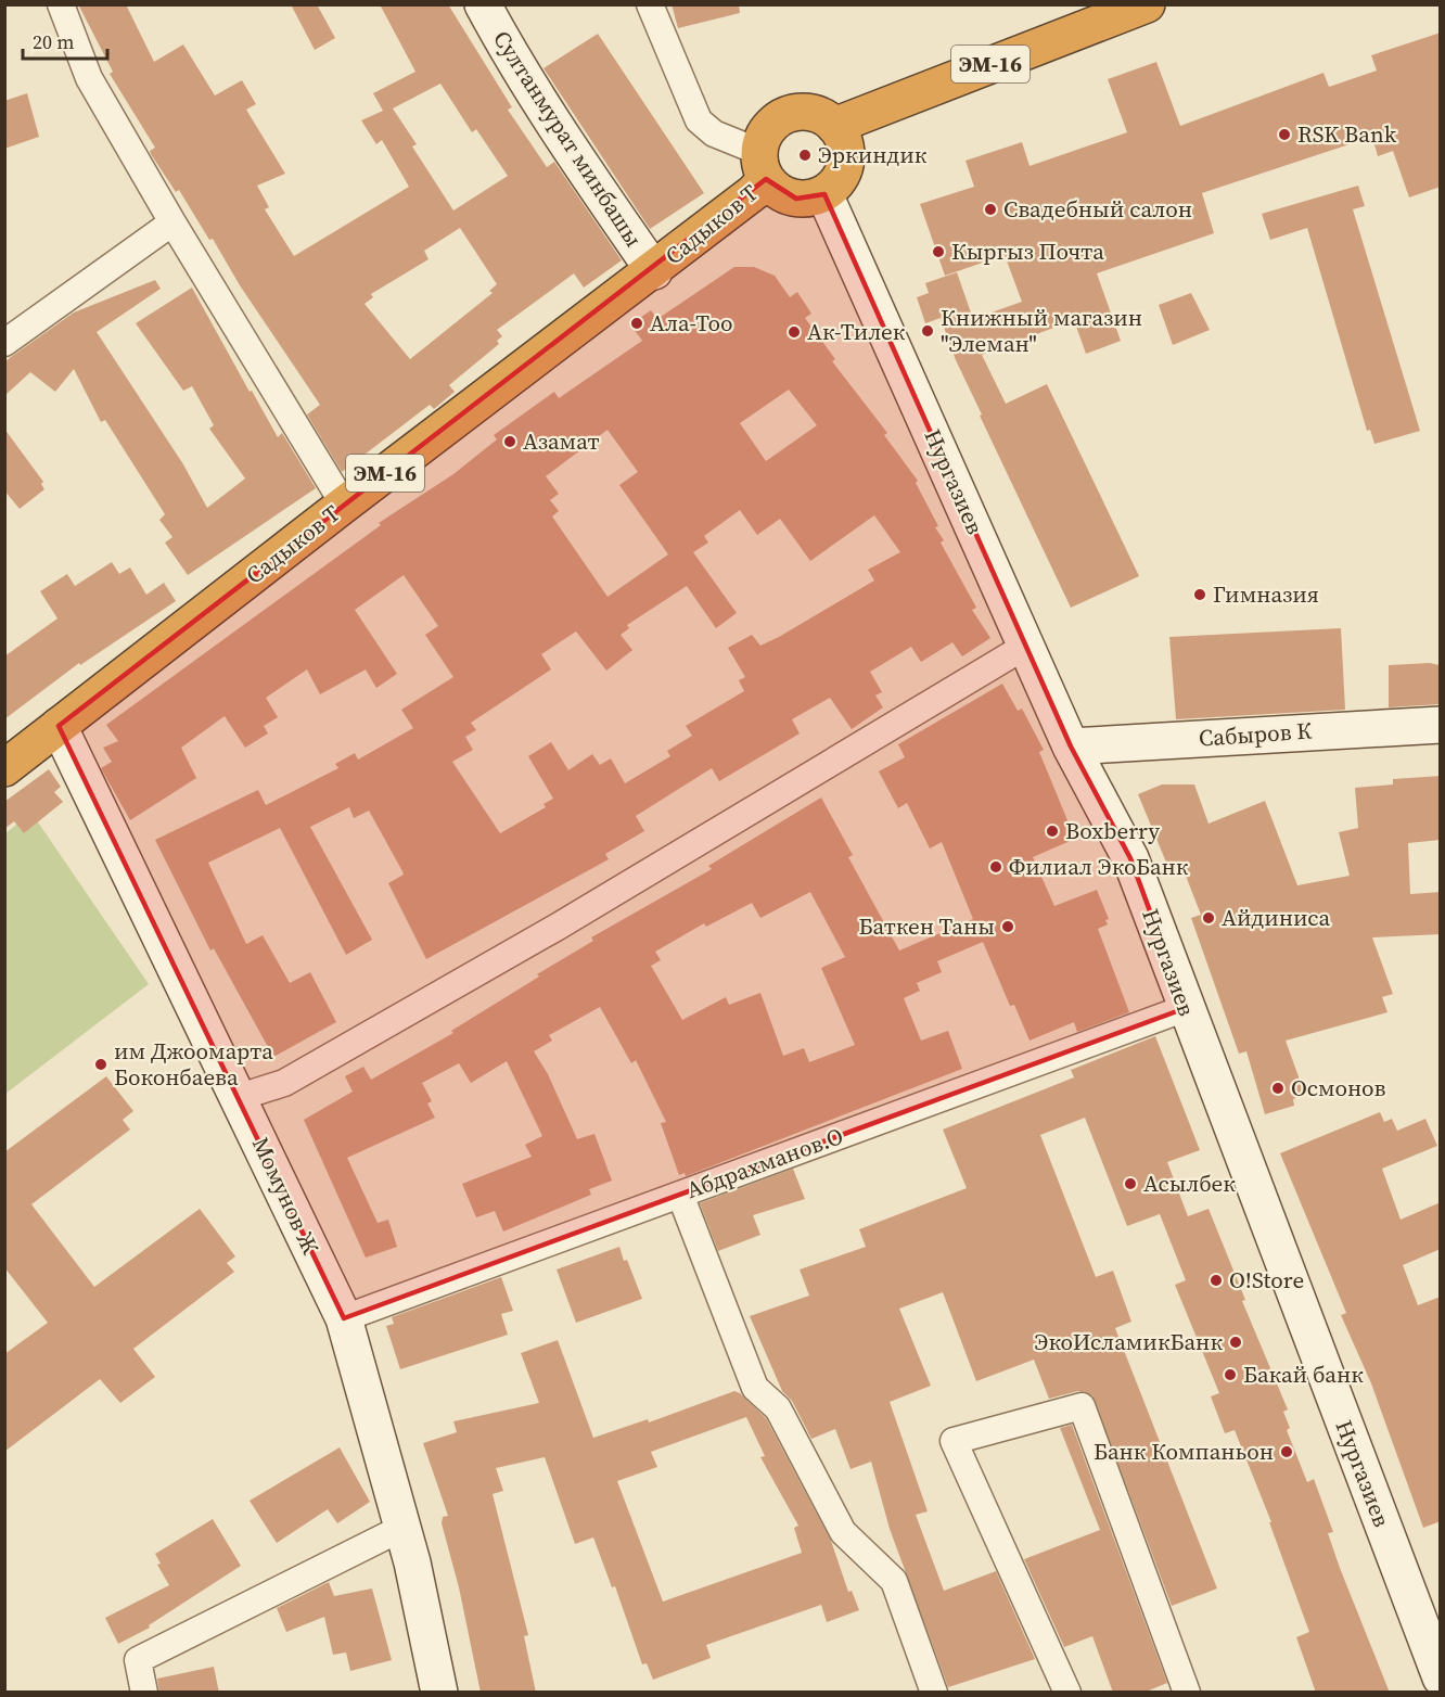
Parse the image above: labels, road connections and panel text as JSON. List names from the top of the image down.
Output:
{
  "streets": {
    "highway": ["ЭМ-16", "Садыков Т"],
    "street": [
      "Султанмурат минбашы",
      "Нургазиев",
      "Сабыров К",
      "Абдрахманов.О",
      "Момунов Ж"
    ]
  },
  "crossings": [
    ["ЭМ-16", "Садыков Т"],
    ["ЭМ-16", "Нургазиев"],
    ["Султанмурат минбашы", "Садыков Т"],
    ["Садыков Т", "Нургазиев"],
    ["Садыков Т", "Момунов Ж"],
    ["Нургазиев", "Сабыров К"],
    ["Нургазиев", "Абдрахманов.О"],
    ["Абдрахманов.О", "Момунов Ж"]
  ],
  "places": [
    "RSK Bank",
    "Эркиндик",
    "Cвадебный салон",
    "Кыргыз Почта",
    "Ала-Тоо",
    "Книжный магазин \"Элеман\"",
    "Ак-Тилек",
    "Азамат",
    "Гимназия",
    "Boxberry",
    "Филиал ЭкоБанк",
    "Айдиниса",
    "Баткен Таны",
    "им Джоомарта Боконбаева",
    "Осмонов",
    "Асылбек",
    "O!Store",
    "ЭкоИсламикБанк",
    "Бакай банк",
    "Банк Компаньон"
  ],
  "scale_bar": "20 m"
}
